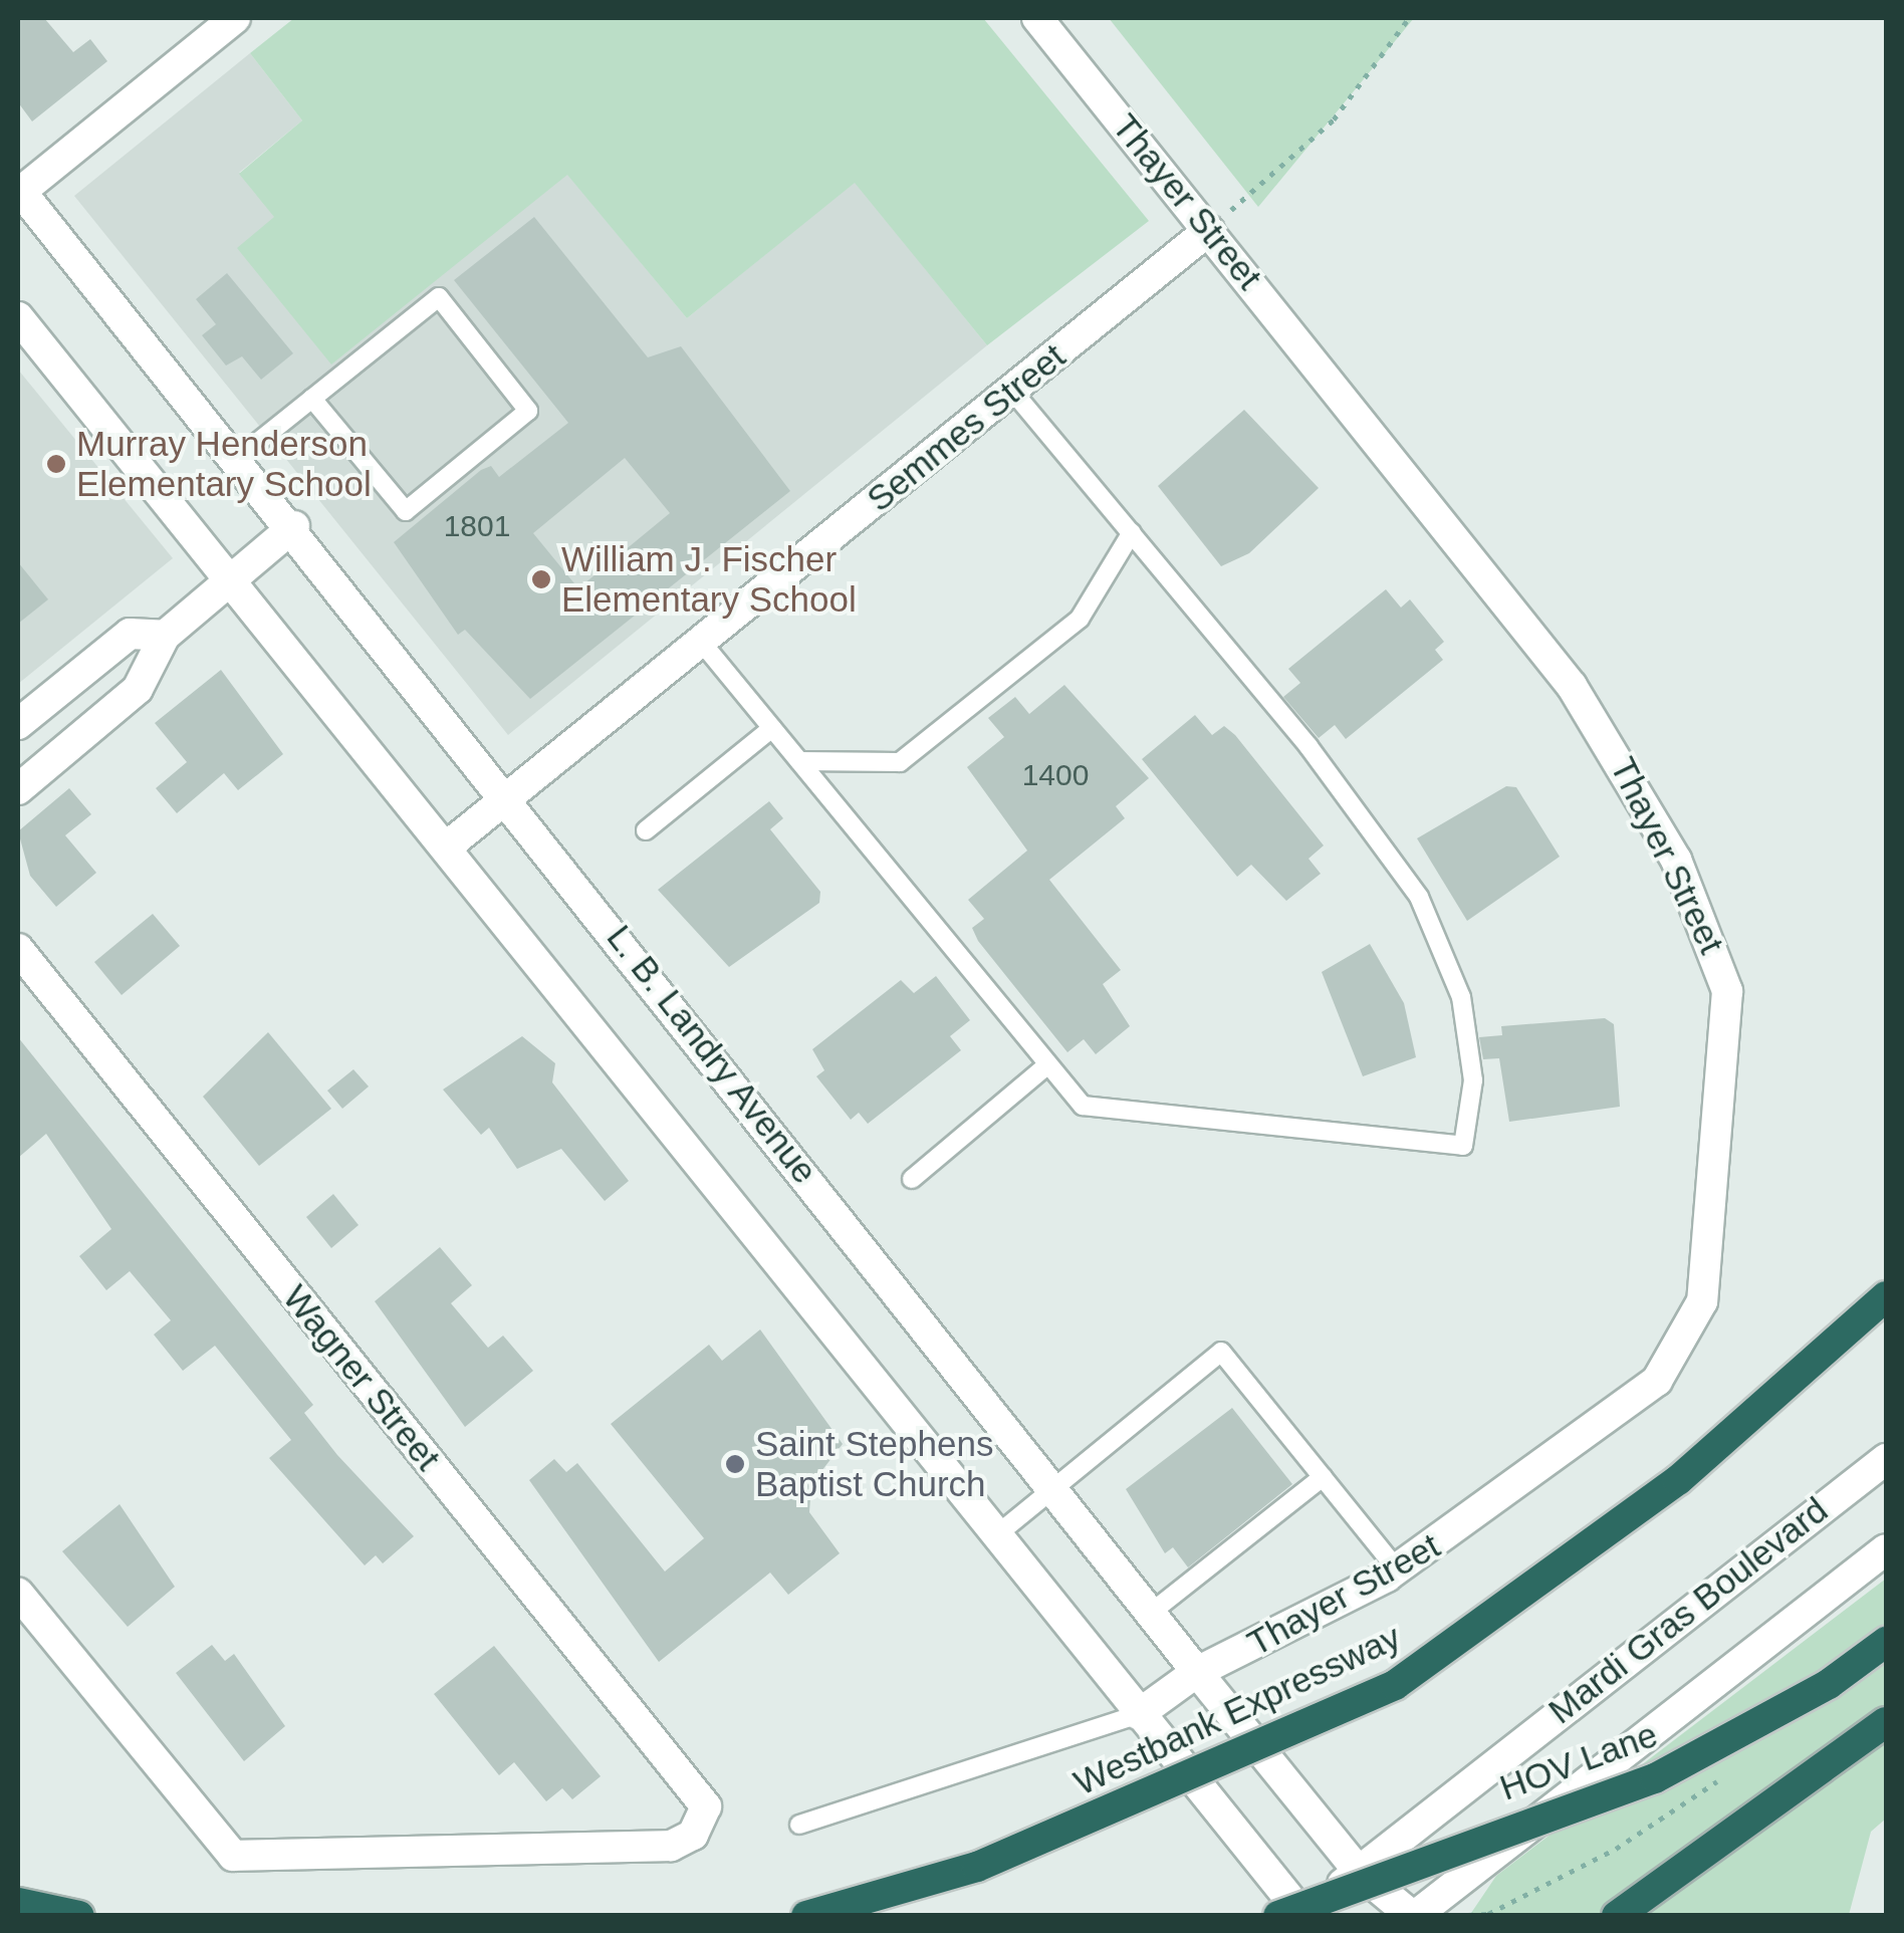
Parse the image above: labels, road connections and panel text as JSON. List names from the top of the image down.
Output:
{
  "streets": {
    "highway": ["Westbank Expressway", "HOV Lane"],
    "street": [
      "Thayer Street",
      "Semmes Street",
      "L. B. Landry Avenue",
      "Wagner Street",
      "Mardi Gras Boulevard"
    ]
  },
  "crossings": [
    ["Thayer Street", "Semmes Street"],
    ["Thayer Street", "L. B. Landry Avenue"],
    ["Semmes Street", "L. B. Landry Avenue"],
    ["L. B. Landry Avenue", "Mardi Gras Boulevard"]
  ],
  "places": ["Murray Henderson Elementary School", "William J. Fischer Elementary School", "Saint Stephens Baptist Church"],
  "house_numbers": ["1801", "1400"]
}
